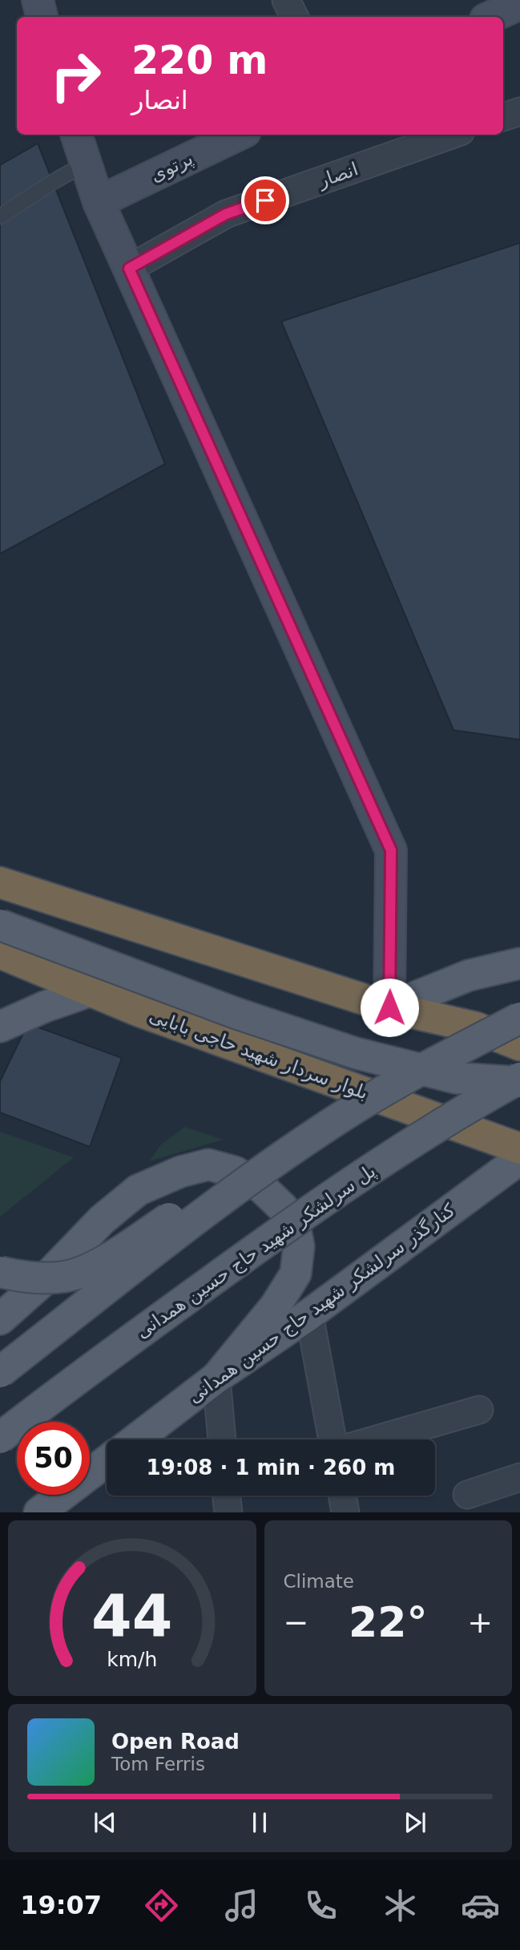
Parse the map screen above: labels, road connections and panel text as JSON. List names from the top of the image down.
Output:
{
  "streets": {
    "highway": ["بلوار سردار شهید حاجی بابایی"],
    "main road": ["پرتوی", "پل سرلشکر شهید حاج حسین همدانی", "کنارگذر سرلشکر شهید حاج حسین همدانی"],
    "street": ["انصار"]
  },
  "page": {
    "turn": ["220 m", "انصار"],
    "limit": "50",
    "trip": "19:08 · 1 min · 260 m",
    "tile": "Climate",
    "heat": ["−", "22°", "+"],
    "song": ["Open Road", "Tom Ferris"],
    "tabs": "19:07",
    "gauge": ["44", "km/h"]
  }
}
